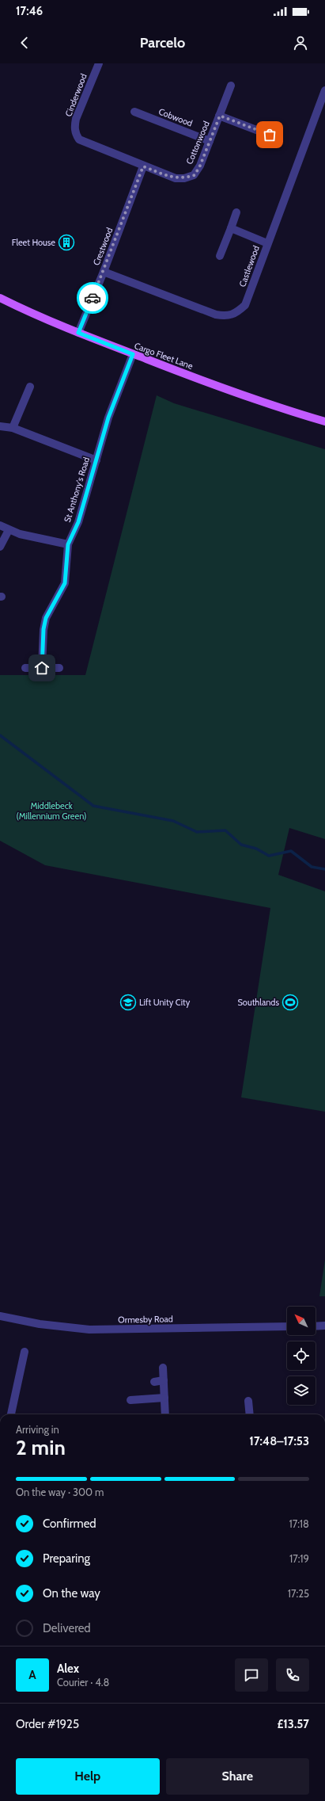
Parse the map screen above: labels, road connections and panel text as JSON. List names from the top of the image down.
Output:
{
  "streets": {
    "main road": ["Cargo Fleet Lane"],
    "street": [
      "Cinderwood",
      "Cobwood",
      "Cottonwood",
      "Crestwood",
      "Castlewood",
      "St Anthony's Road",
      "Ormesby Road"
    ]
  },
  "crossings": [
    ["Cinderwood", "Cottonwood"],
    ["Cinderwood", "Crestwood"],
    ["Cobwood", "Cottonwood"],
    ["Cottonwood", "Crestwood"],
    ["Crestwood", "Castlewood"],
    ["Crestwood", "Cargo Fleet Lane"],
    ["Cargo Fleet Lane", "St Anthony's Road"]
  ],
  "parks": ["Middlebeck (Millennium Green)"],
  "places": {
    "building": ["Fleet House"],
    "school or university": ["Lift Unity City"],
    "sports": ["Southlands"]
  },
  "north": "top left",
  "page": {
    "status": "17:46",
    "header": "Parcelo",
    "heading": ["2 min", "Arriving in", "17:48–17:53"],
    "panel": [
      "Alex",
      "Courier · 4.8",
      "Order #1925",
      "£13.57"
    ],
    "bar": "On the way · 300 m",
    "list": [
      ["Confirmed", "17:18"],
      ["Preparing", "17:19"],
      ["On the way", "17:25"],
      "Delivered"
    ],
    "round": "A",
    "buttons": ["Help", "Share"]
  }
}
